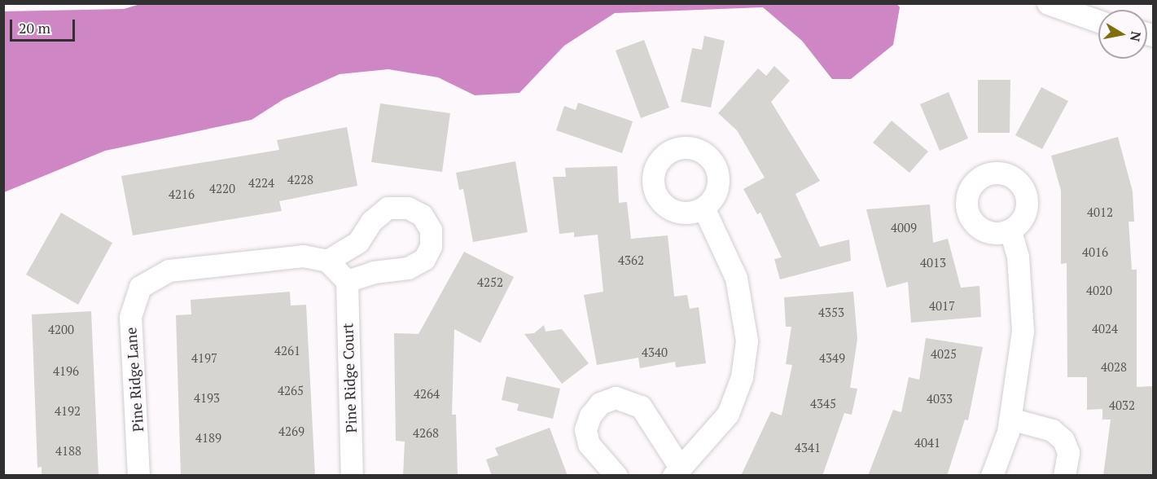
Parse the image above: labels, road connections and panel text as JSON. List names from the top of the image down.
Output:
{
  "streets": {
    "street": ["Pine Ridge Court", "Pine Ridge Lane"]
  },
  "house_numbers": [
    "4228",
    "4224",
    "4220",
    "4216",
    "4012",
    "4009",
    "4016",
    "4362",
    "4013",
    "4252",
    "4020",
    "4017",
    "4353",
    "4024",
    "4200",
    "4261",
    "4340",
    "4025",
    "4197",
    "4349",
    "4028",
    "4196",
    "4265",
    "4264",
    "4193",
    "4033",
    "4345",
    "4032",
    "4192",
    "4269",
    "4268",
    "4189",
    "4041",
    "4341",
    "4188"
  ],
  "scale_bar": "20 m",
  "north": "right"
}
